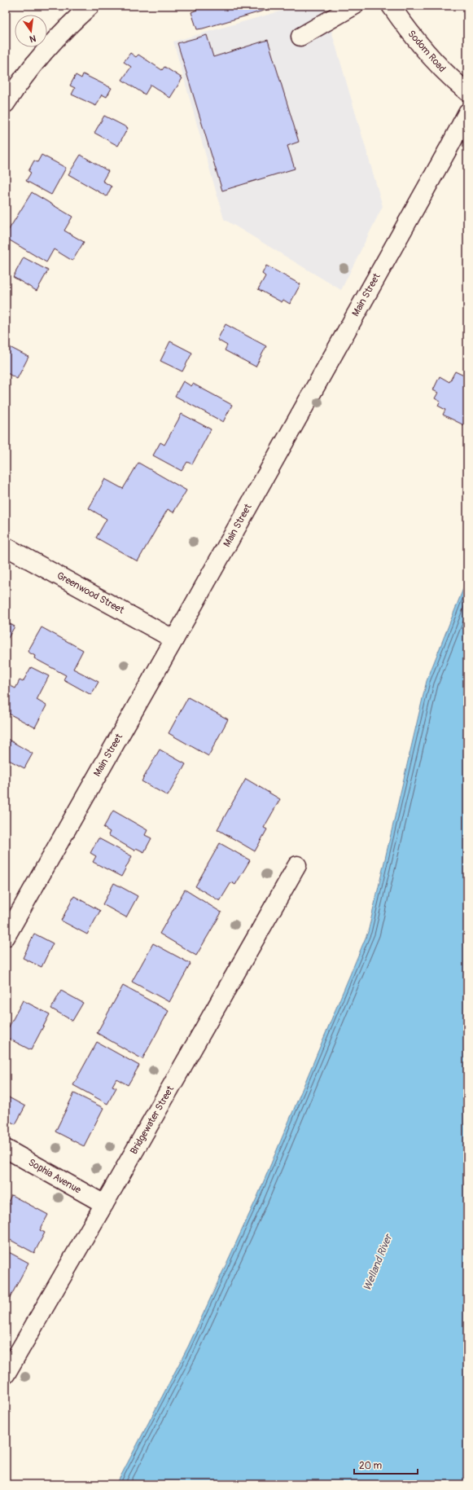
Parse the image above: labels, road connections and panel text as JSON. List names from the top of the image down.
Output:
{
  "streets": {
    "main road": [
      "Sodom Road",
      "Main Street",
      "Greenwood Street",
      "Bridgewater Street",
      "Sophia Avenue"
    ]
  },
  "crossings": [
    ["Main Street", "Greenwood Street"],
    ["Bridgewater Street", "Sophia Avenue"]
  ],
  "water": ["Welland River"],
  "scale_bar": "20 m",
  "north": "bottom"
}
